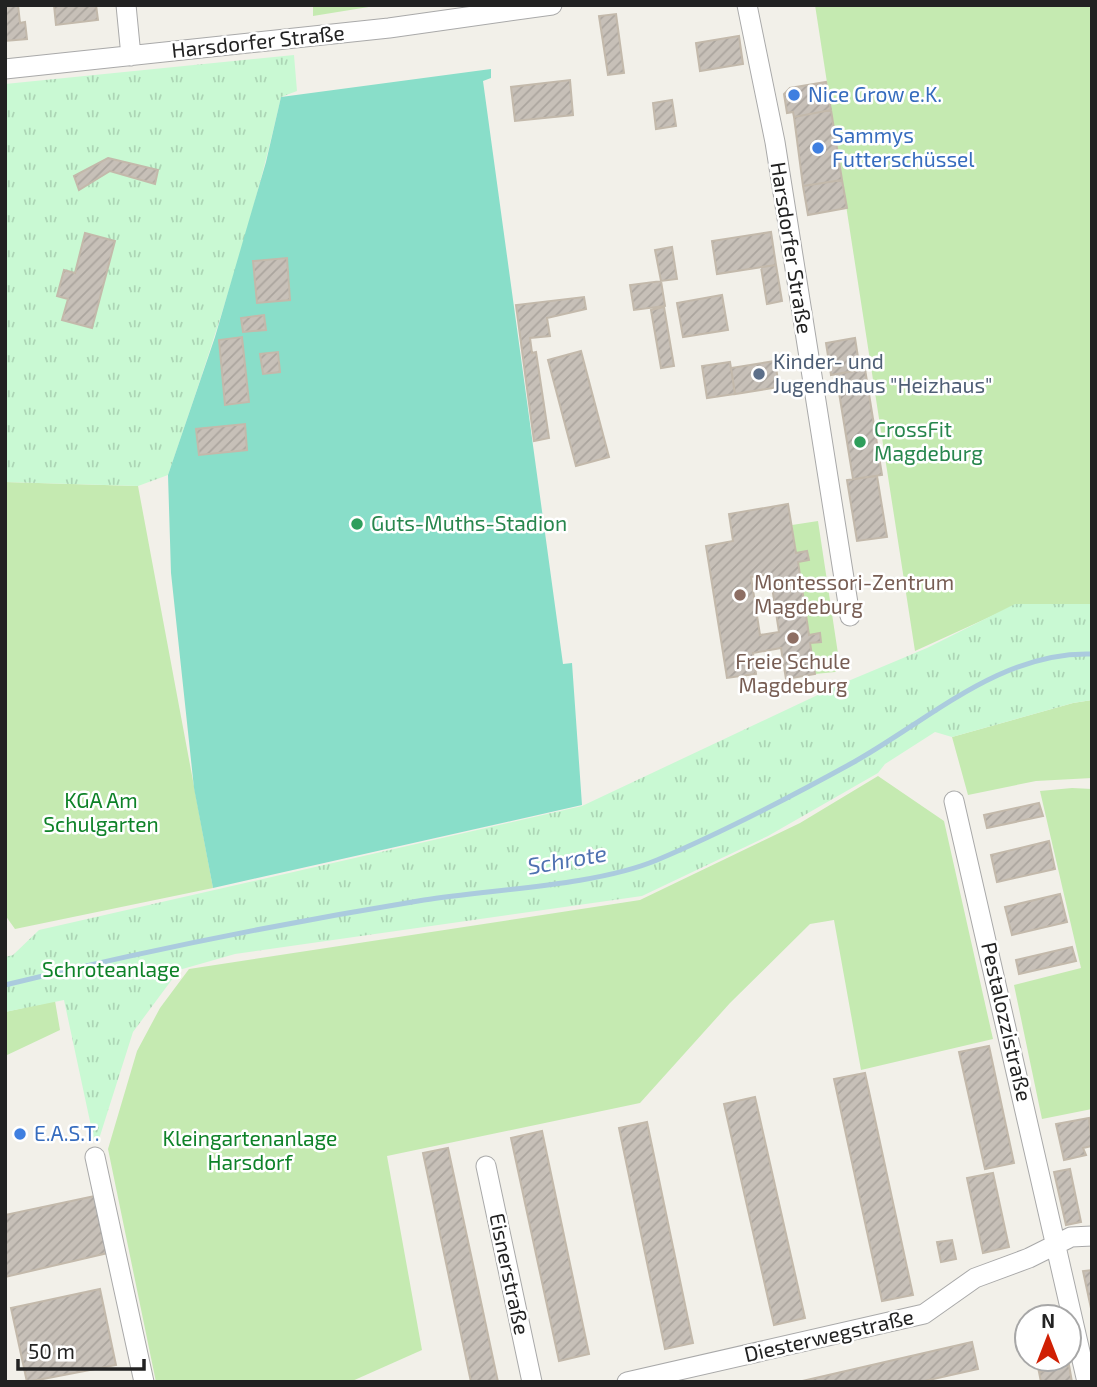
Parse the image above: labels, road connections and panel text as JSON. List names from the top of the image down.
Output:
{
  "streets": {
    "street": [
      "Harsdorfer Straße",
      "Pestalozzistraße",
      "Eisnerstraße",
      "Diesterwegstraße"
    ]
  },
  "crossings": [
    ["Pestalozzistraße", "Diesterwegstraße"]
  ],
  "water": ["Schrote"],
  "parks": ["KGA Am Schulgarten", "Schroteanlage", "Kleingartenanlage Harsdorf"],
  "places": [
    "Nice Grow e.K.",
    "Sammys Futterschüssel",
    "Kinder- und Jugendhaus \"Heizhaus\"",
    "CrossFit Magdeburg",
    "Guts-Muths-Stadion",
    "Montessori-Zentrum Magdeburg",
    "Freie Schule Magdeburg",
    "E.A.S.T."
  ],
  "scale_bar": "50 m",
  "north": "top"
}
